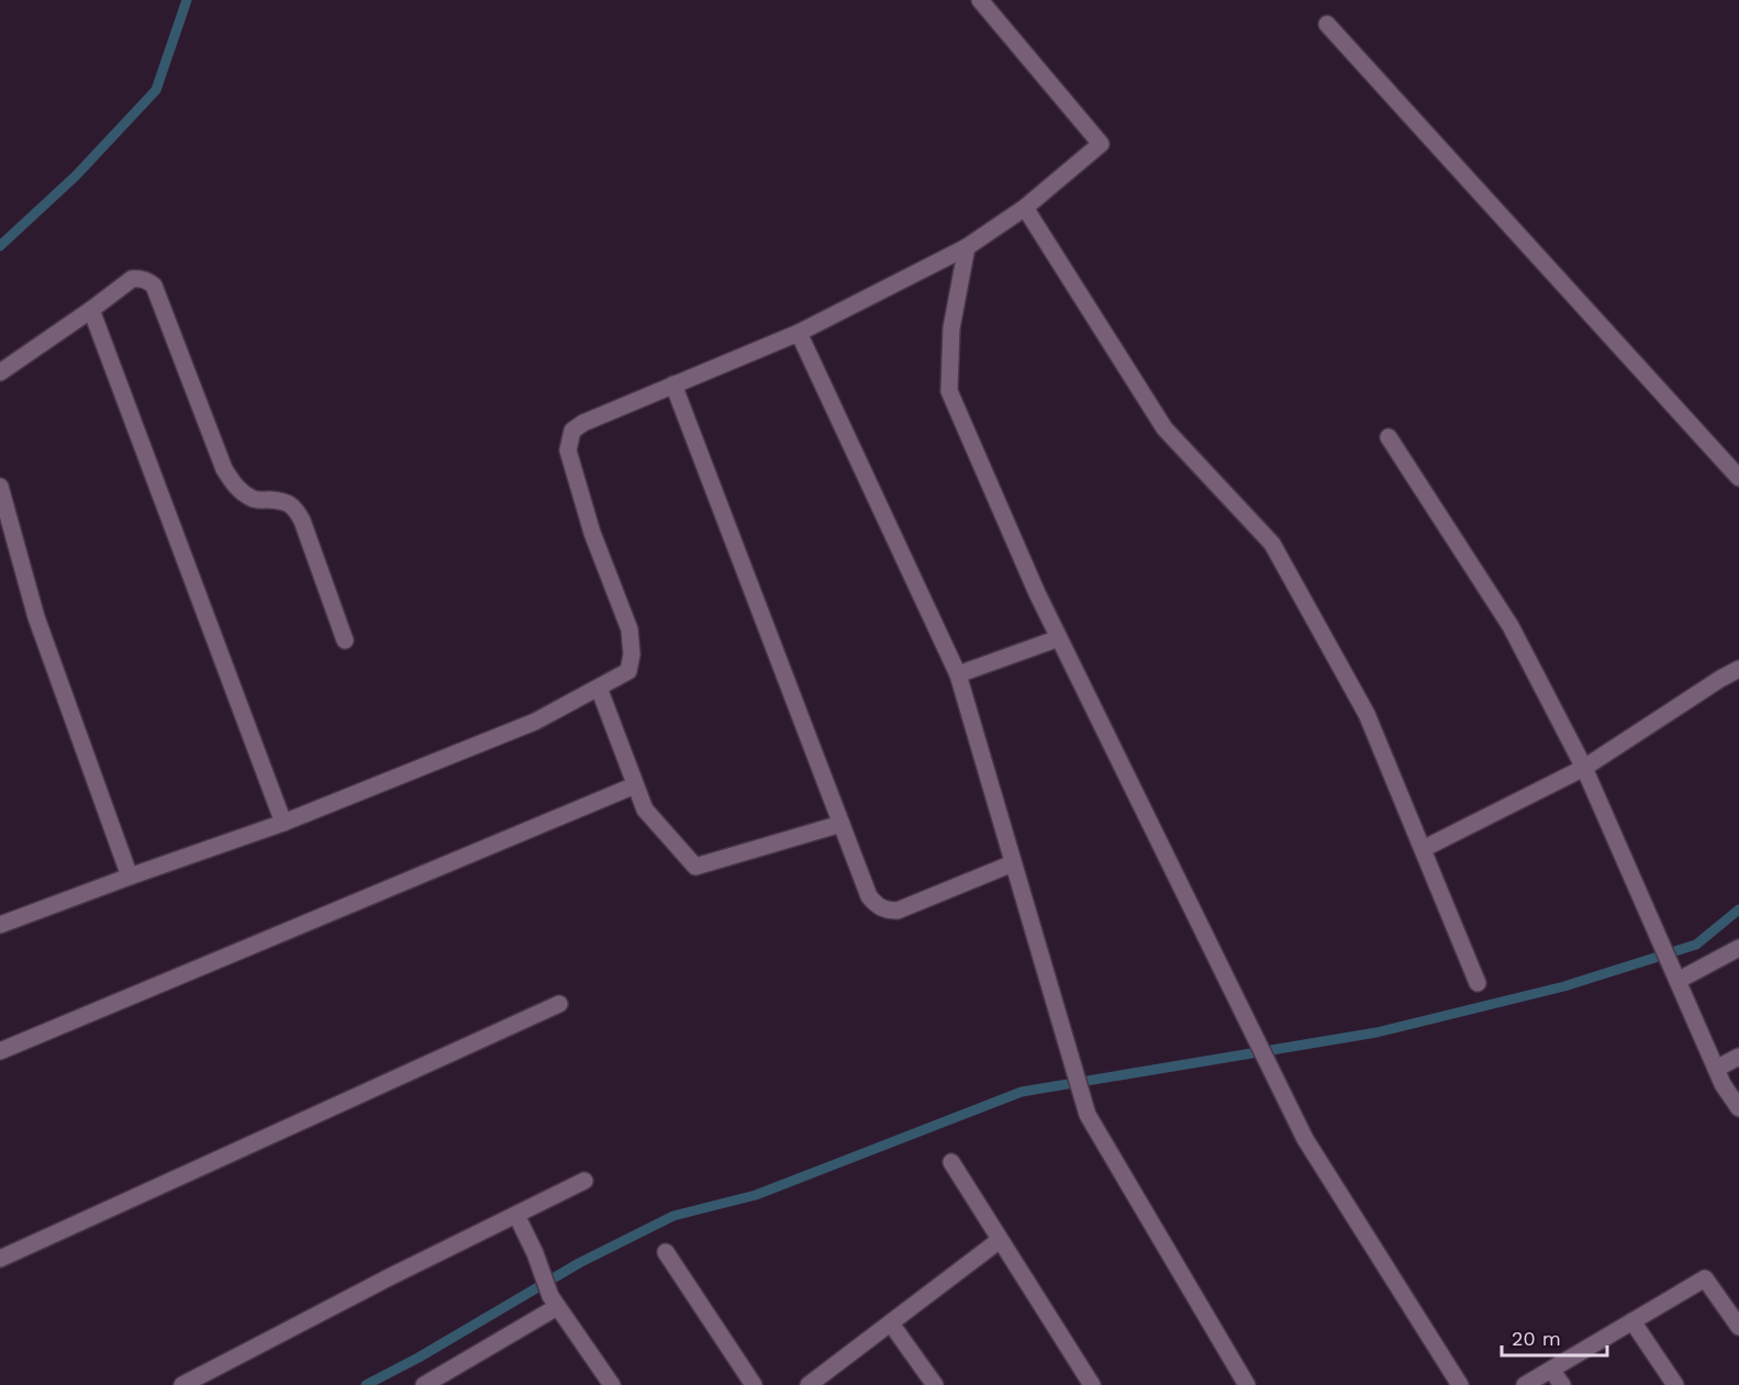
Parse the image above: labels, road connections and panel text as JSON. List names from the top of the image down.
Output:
{
  "scale_bar": "20 m"
}
